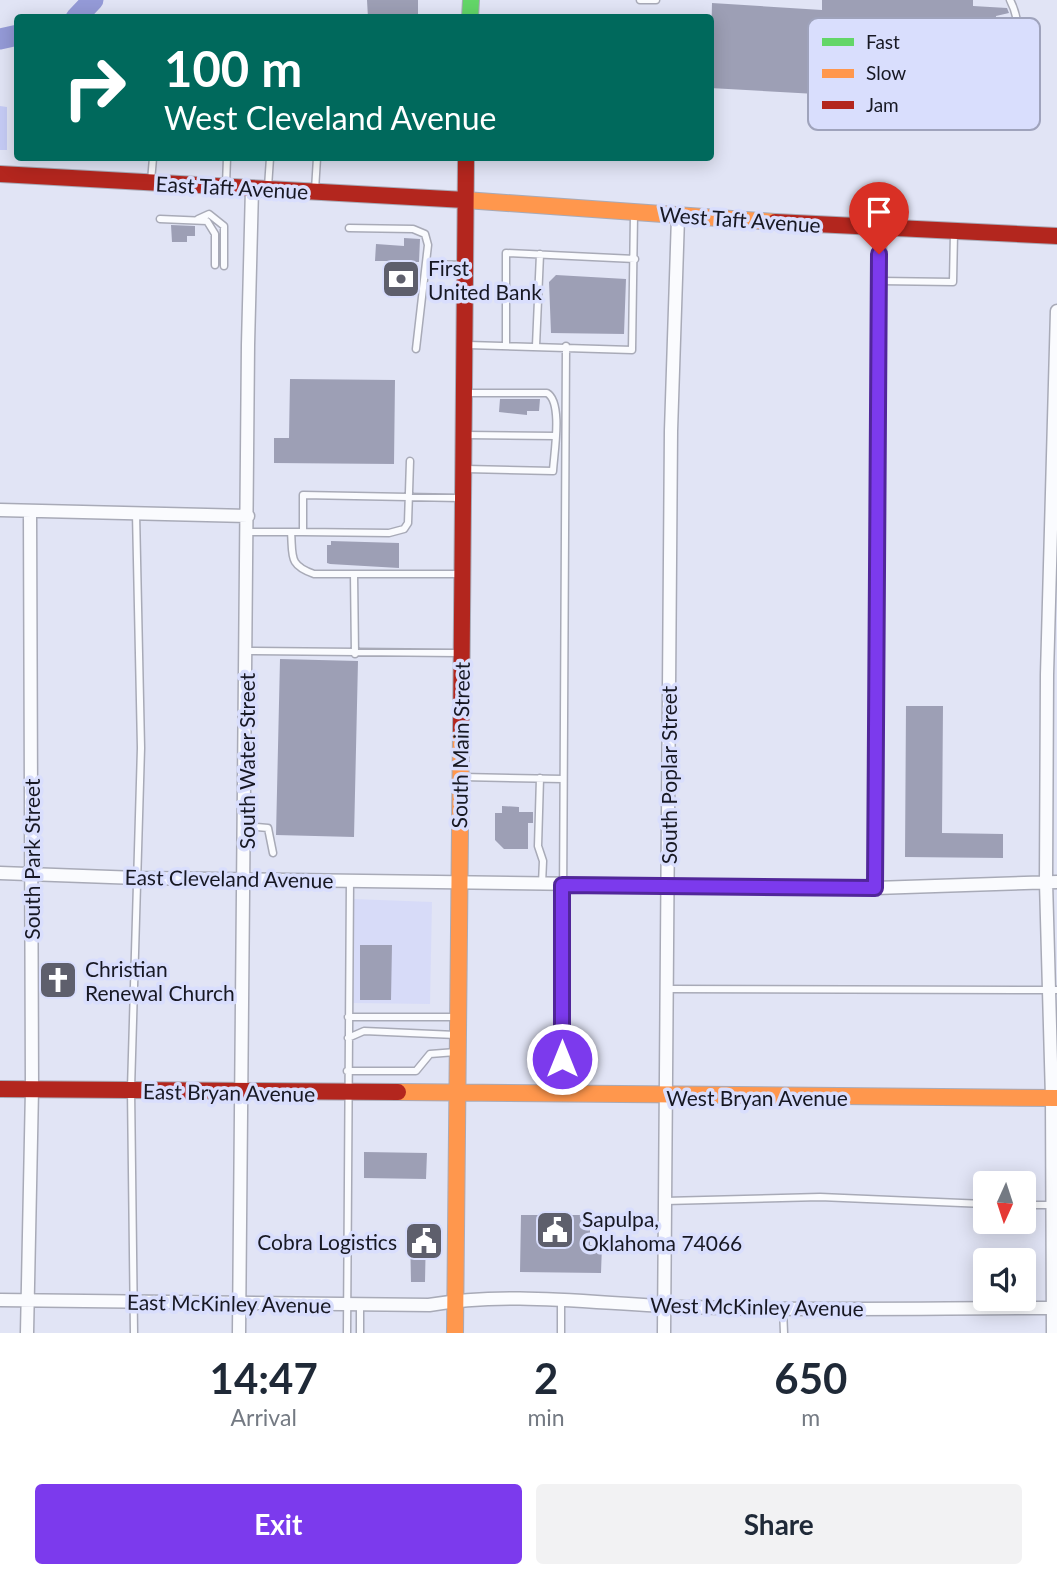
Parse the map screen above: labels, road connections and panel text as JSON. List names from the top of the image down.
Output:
{
  "streets": {
    "main road": [
      "East Taft Avenue",
      "West Taft Avenue",
      "South Main Street",
      "East Bryan Avenue",
      "West Bryan Avenue"
    ],
    "street": [
      "South Water Street",
      "South Poplar Street",
      "South Park Street",
      "East Cleveland Avenue",
      "East McKinley Avenue",
      "West McKinley Avenue"
    ]
  },
  "crossings": [
    ["East Taft Avenue", "West Taft Avenue"],
    ["East Taft Avenue", "South Main Street"],
    ["East Taft Avenue", "South Water Street"],
    ["West Taft Avenue", "South Main Street"],
    ["West Taft Avenue", "South Poplar Street"],
    ["South Main Street", "East Cleveland Avenue"],
    ["South Main Street", "East Bryan Avenue"],
    ["South Main Street", "West Bryan Avenue"],
    ["South Main Street", "East McKinley Avenue"],
    ["South Main Street", "West McKinley Avenue"],
    ["South Water Street", "East Cleveland Avenue"],
    ["South Water Street", "East Bryan Avenue"],
    ["South Water Street", "East McKinley Avenue"],
    ["South Poplar Street", "East Cleveland Avenue"],
    ["South Poplar Street", "West Bryan Avenue"],
    ["South Poplar Street", "West McKinley Avenue"],
    ["South Park Street", "East Cleveland Avenue"],
    ["South Park Street", "East Bryan Avenue"],
    ["South Park Street", "East McKinley Avenue"],
    ["East Bryan Avenue", "West Bryan Avenue"],
    ["East McKinley Avenue", "West McKinley Avenue"]
  ],
  "places": {
    "bank": ["First United Bank"],
    "church": ["Christian Renewal Church"],
    "public building": ["Sapulpa, Oklahoma 74066", "Cobra Logistics"]
  },
  "legend": ["Fast", "Slow", "Jam"],
  "north": "bottom",
  "page": {
    "turn": ["100 m", "West Cleveland Avenue"],
    "eta": [
      "14:47",
      "Arrival",
      "2",
      "min",
      "650",
      "m"
    ],
    "buttons": ["Exit", "Share"]
  }
}
